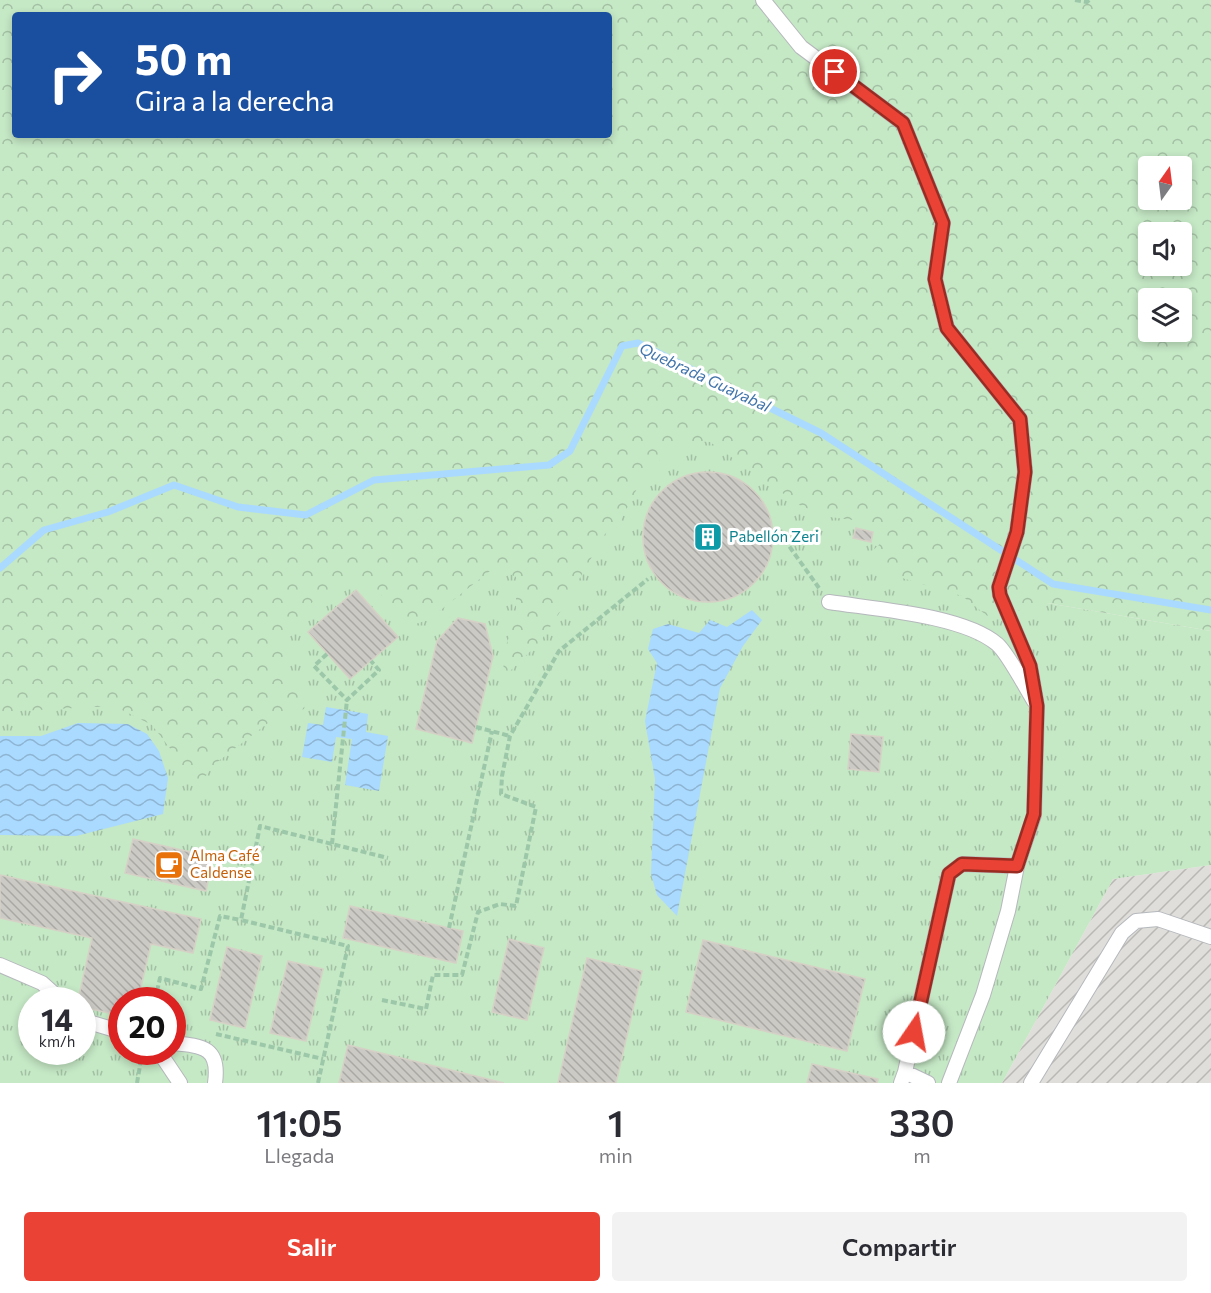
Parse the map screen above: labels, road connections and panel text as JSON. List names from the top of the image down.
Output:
{
  "water": ["Quebrada Guayabal"],
  "places": {
    "building": ["Pabellón Zeri"],
    "cafe": ["Alma Café Caldense"]
  },
  "north": "top",
  "page": {
    "turn": ["50 m", "Gira a la derecha"],
    "speed": "14 km/h",
    "limit": "20",
    "eta": [
      "11:05",
      "Llegada",
      "1",
      "min",
      "330",
      "m"
    ],
    "buttons": ["Salir", "Compartir"]
  }
}
